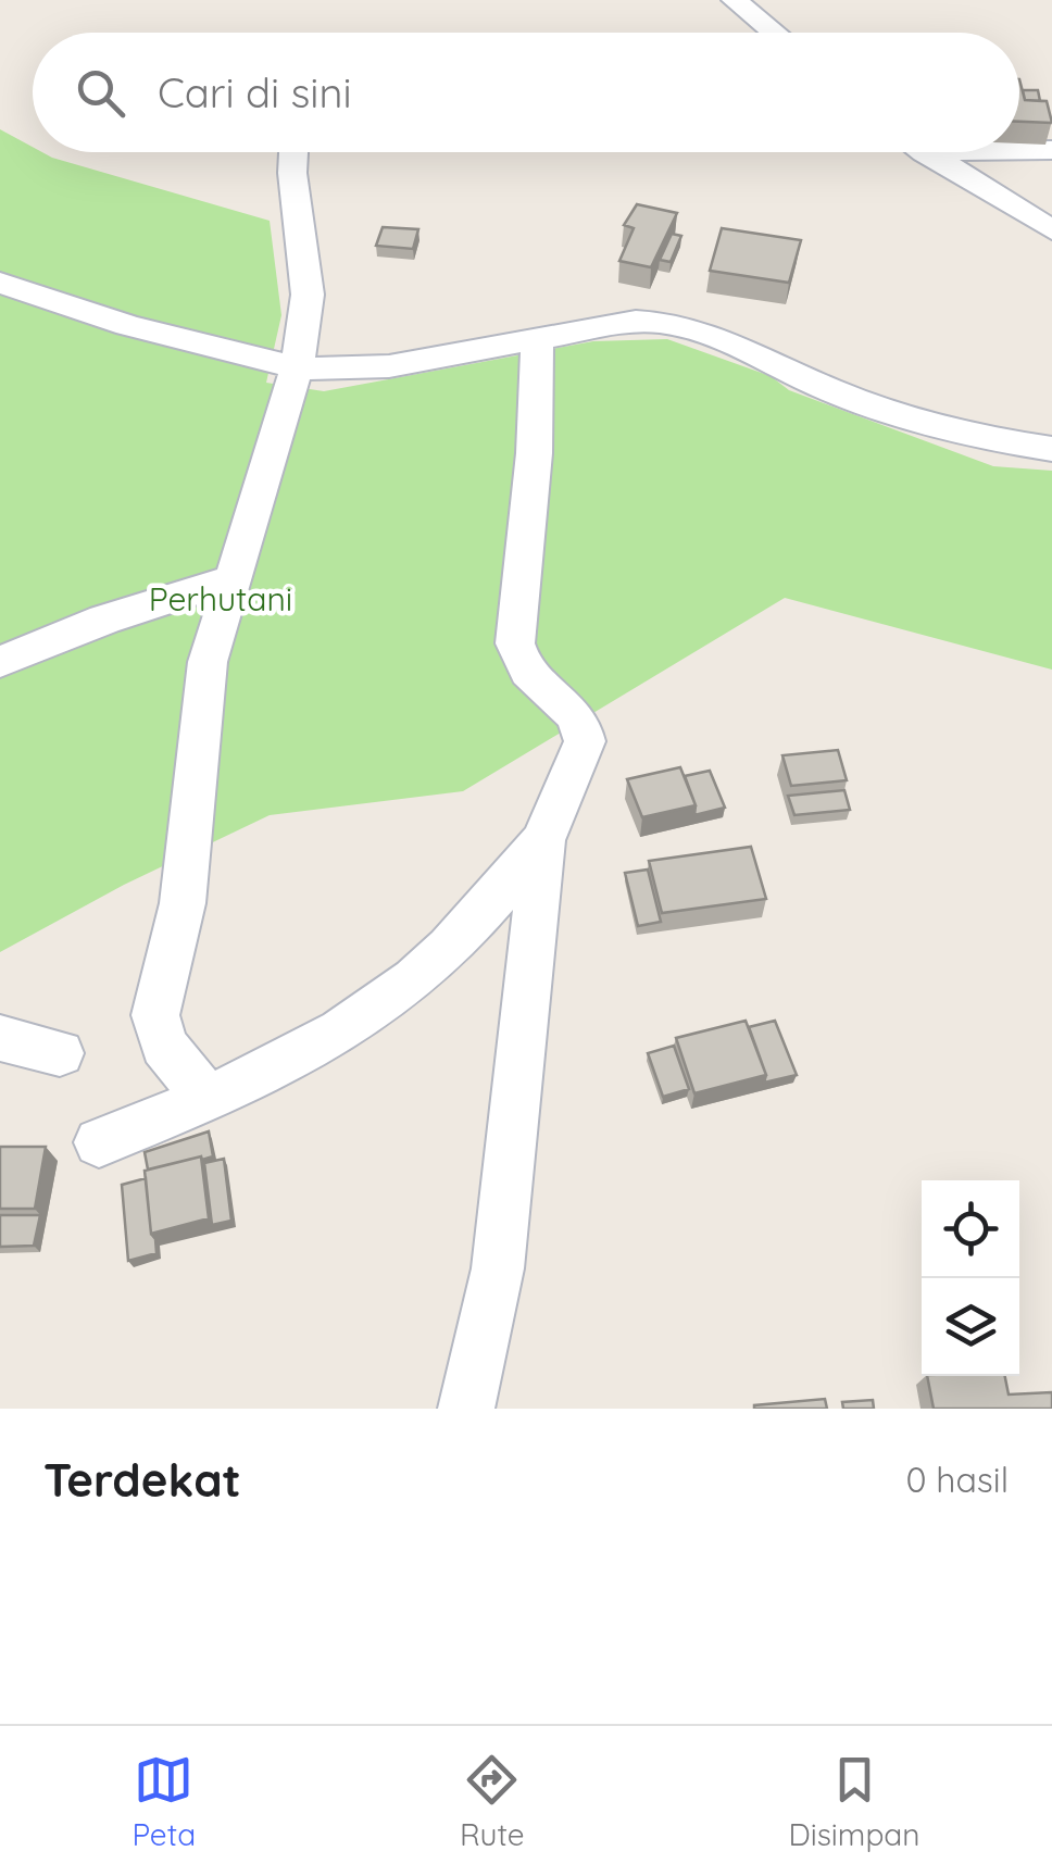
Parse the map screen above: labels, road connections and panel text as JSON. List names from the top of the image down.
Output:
{
  "parks": ["Perhutani"],
  "page": {
    "search": "Cari di sini",
    "heading": ["Terdekat", "0 hasil"],
    "nav": ["Peta", "Rute", "Disimpan"]
  }
}
